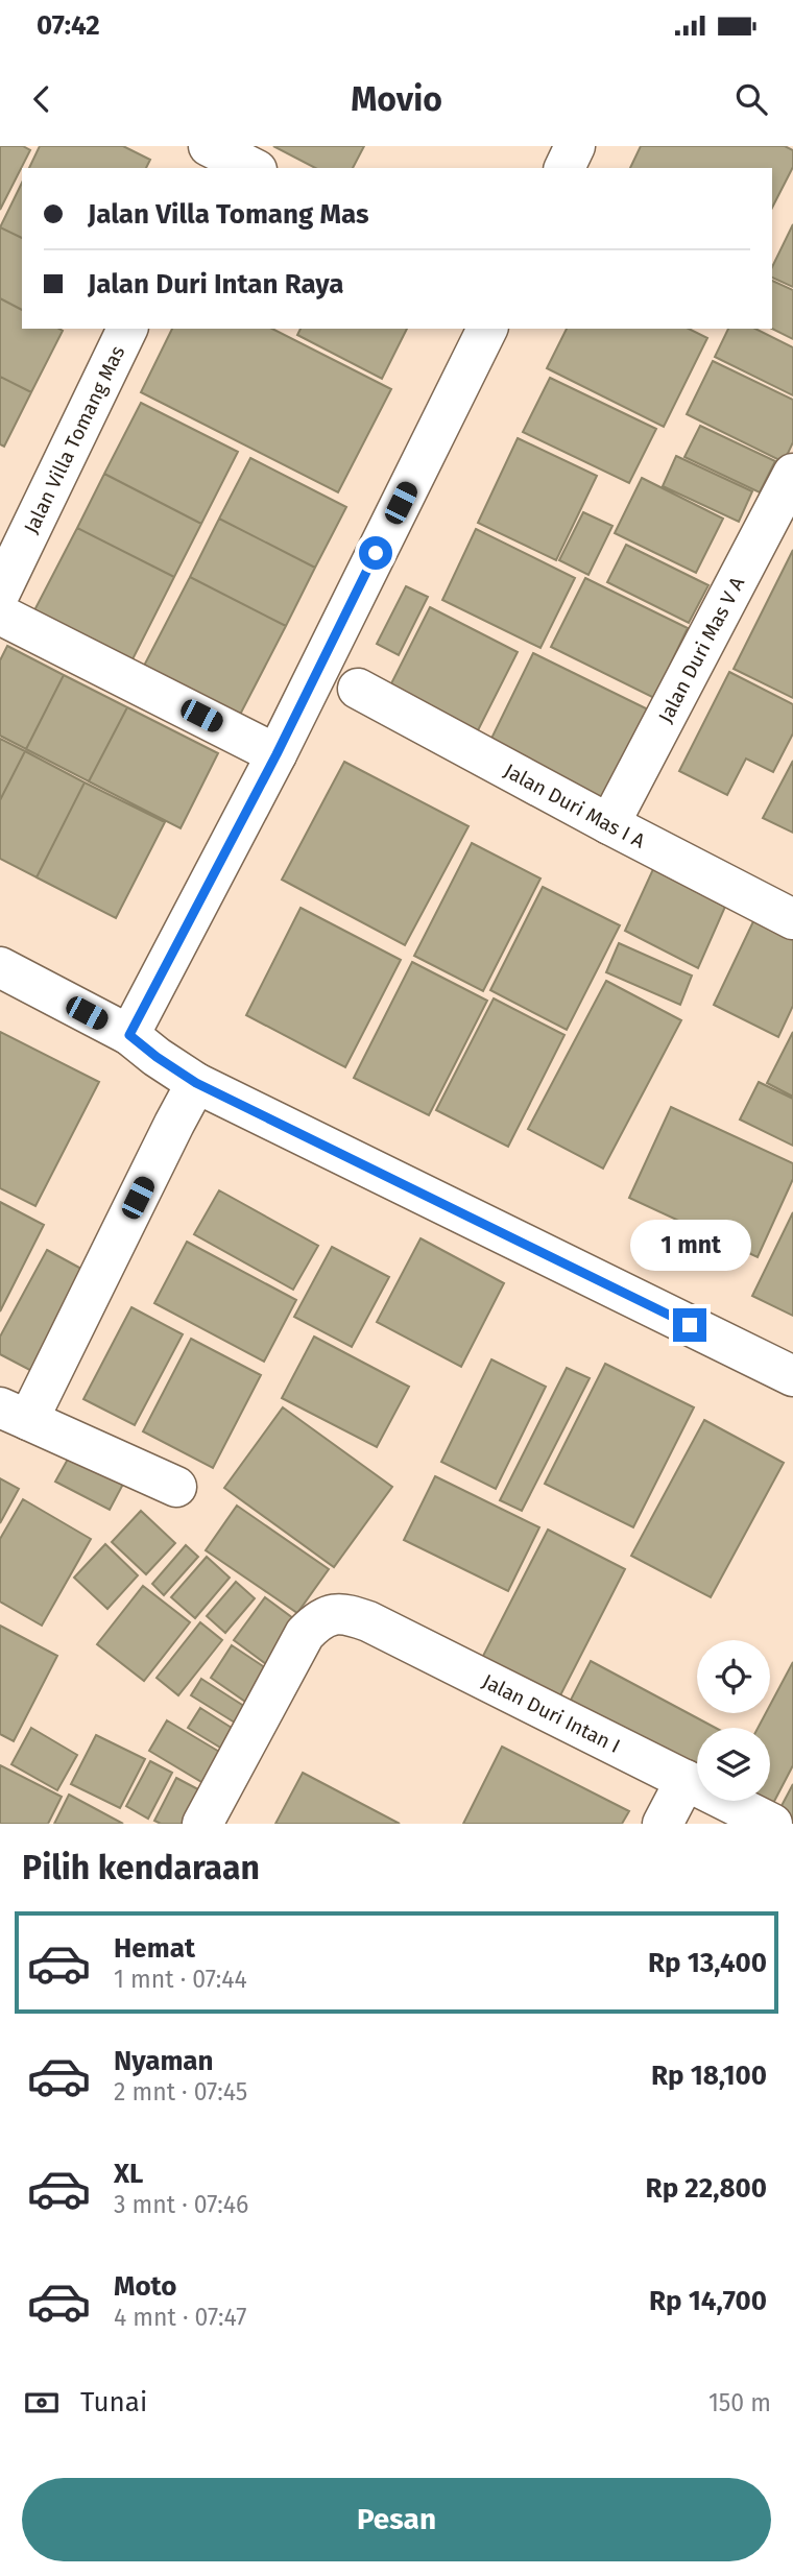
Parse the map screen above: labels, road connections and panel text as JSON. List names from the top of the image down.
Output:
{
  "streets": {
    "street": [
      "Jalan Villa Tomang Mas",
      "Jalan Duri Mas V A",
      "Jalan Duri Mas I A",
      "Jalan Duri Intan I"
    ]
  },
  "crossings": [
    ["Jalan Duri Mas V A", "Jalan Duri Mas I A"]
  ],
  "page": {
    "status": "07:42",
    "header": "Movio",
    "banner": ["Jalan Villa Tomang Mas", "Jalan Duri Intan Raya"],
    "bubble": "1 mnt",
    "heading": "Pilih kendaraan",
    "list": [
      {
        "name": "Hemat",
        "note": "1 mnt · 07:44",
        "value": "Rp 13,400"
      },
      {
        "name": "Nyaman",
        "note": "2 mnt · 07:45",
        "value": "Rp 18,100"
      },
      {
        "name": "XL",
        "note": "3 mnt · 07:46",
        "value": "Rp 22,800"
      },
      {
        "name": "Moto",
        "note": "4 mnt · 07:47",
        "value": "Rp 14,700"
      }
    ],
    "pay": ["Tunai", "150 m"],
    "buttons": "Pesan"
  }
}
